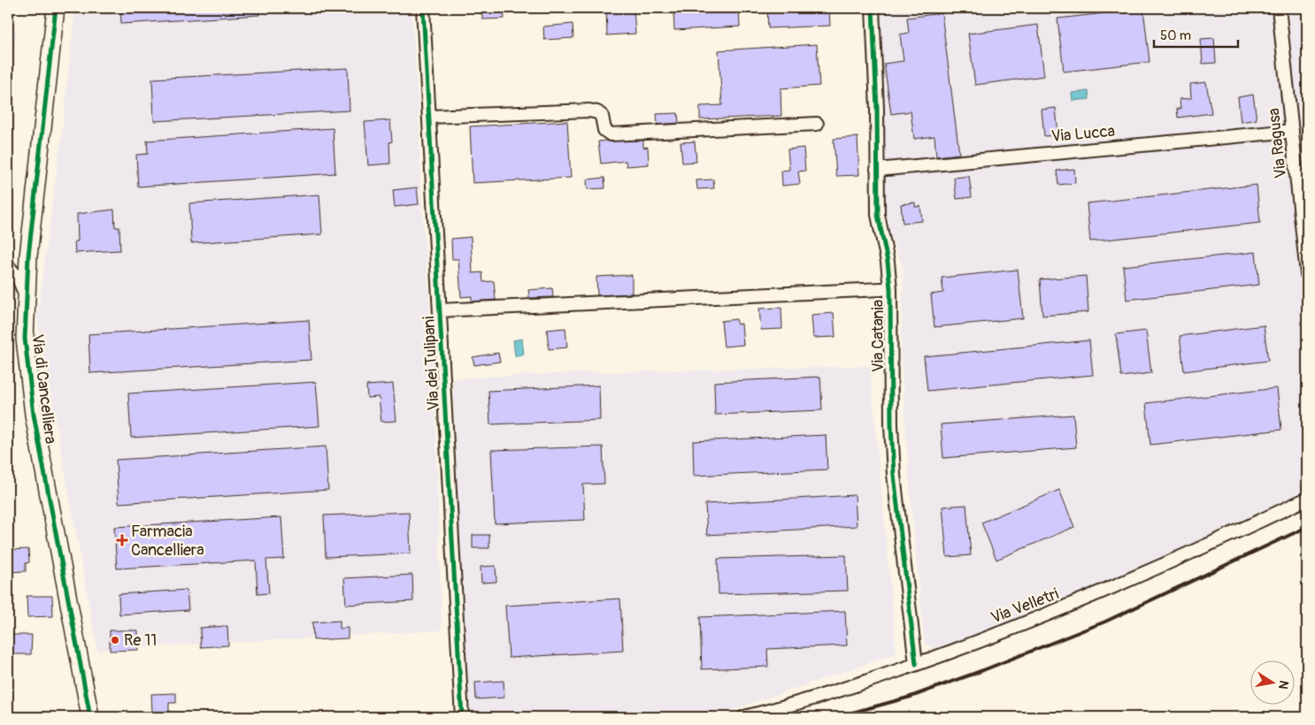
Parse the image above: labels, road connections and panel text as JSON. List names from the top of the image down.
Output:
{
  "streets": {
    "street": [
      "Via Lucca",
      "Via Ragusa",
      "Via Catania",
      "Via dei Tulipani",
      "Via di Cancelliera",
      "Via Velletri"
    ]
  },
  "crossings": [
    ["Via Lucca", "Via Ragusa"],
    ["Via Lucca", "Via Catania"],
    ["Via Catania", "Via Velletri"]
  ],
  "places": {
    "health": ["Farmacia Cancelliera"],
    "other": ["Re 11"]
  },
  "scale_bar": "50 m",
  "north": "right"
}
